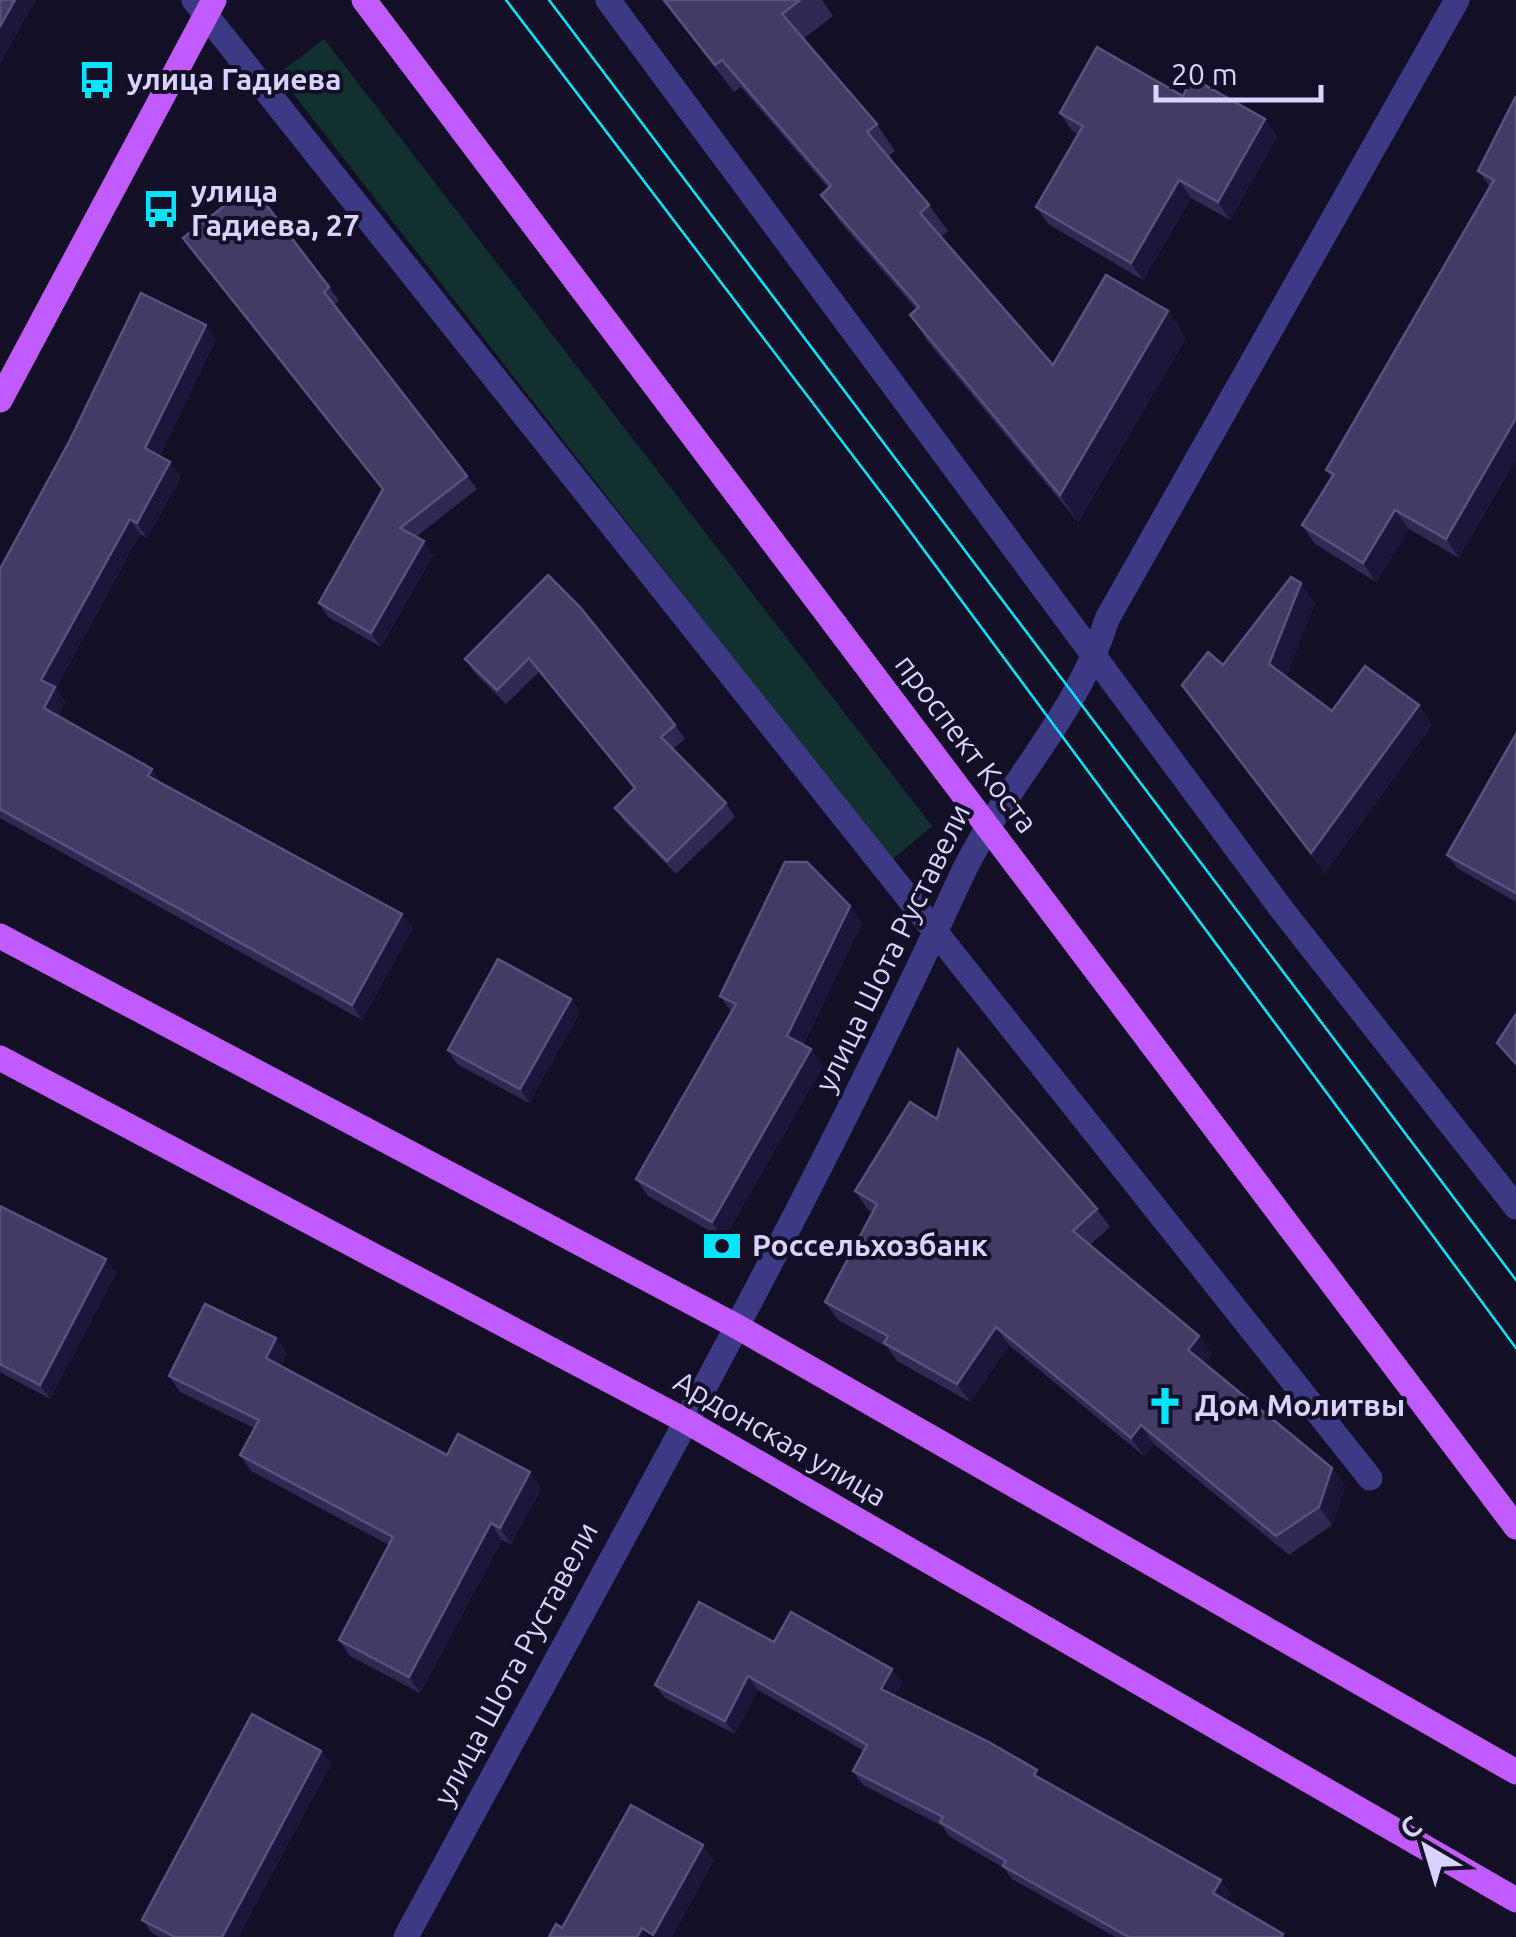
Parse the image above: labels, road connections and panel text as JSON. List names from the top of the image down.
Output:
{
  "streets": {
    "main road": ["проспект Коста", "Ардонская улица"],
    "street": ["улица Шота Руставели"]
  },
  "crossings": [
    ["проспект Коста", "улица Шота Руставели"],
    ["улица Шота Руставели", "Ардонская улица"]
  ],
  "places": {
    "bus stop": ["улица Гадиева", "улица Гадиева, 27"],
    "bank": ["Россельхозбанк"],
    "church": ["Дом Молитвы"]
  },
  "scale_bar": "20 m",
  "north": "top left"
}
